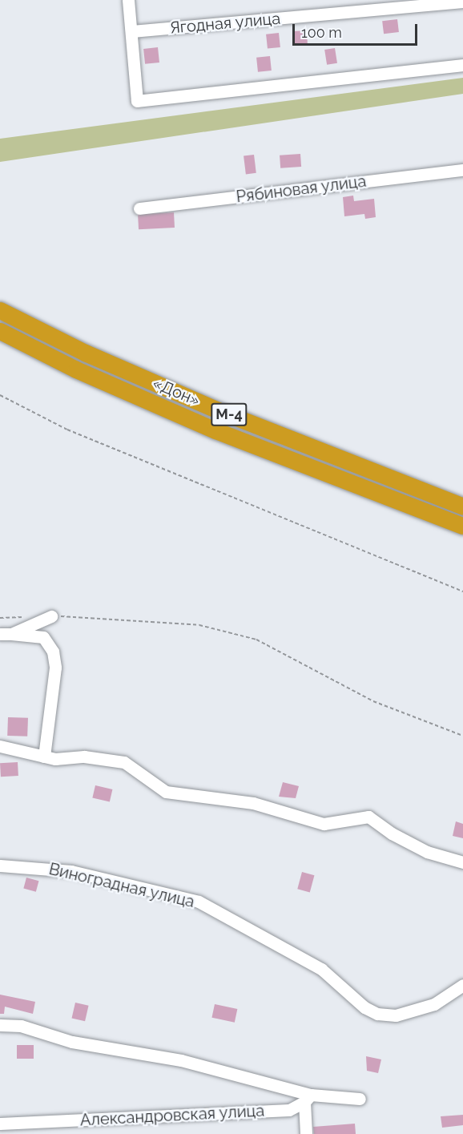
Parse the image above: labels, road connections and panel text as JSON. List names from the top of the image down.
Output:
{
  "streets": {
    "highway": ["«Дон»", "М-4"],
    "street": [
      "Ягодная улица",
      "Рябиновая улица",
      "Виноградная улица",
      "Александровская улица"
    ]
  },
  "scale_bar": "100 m"
}
